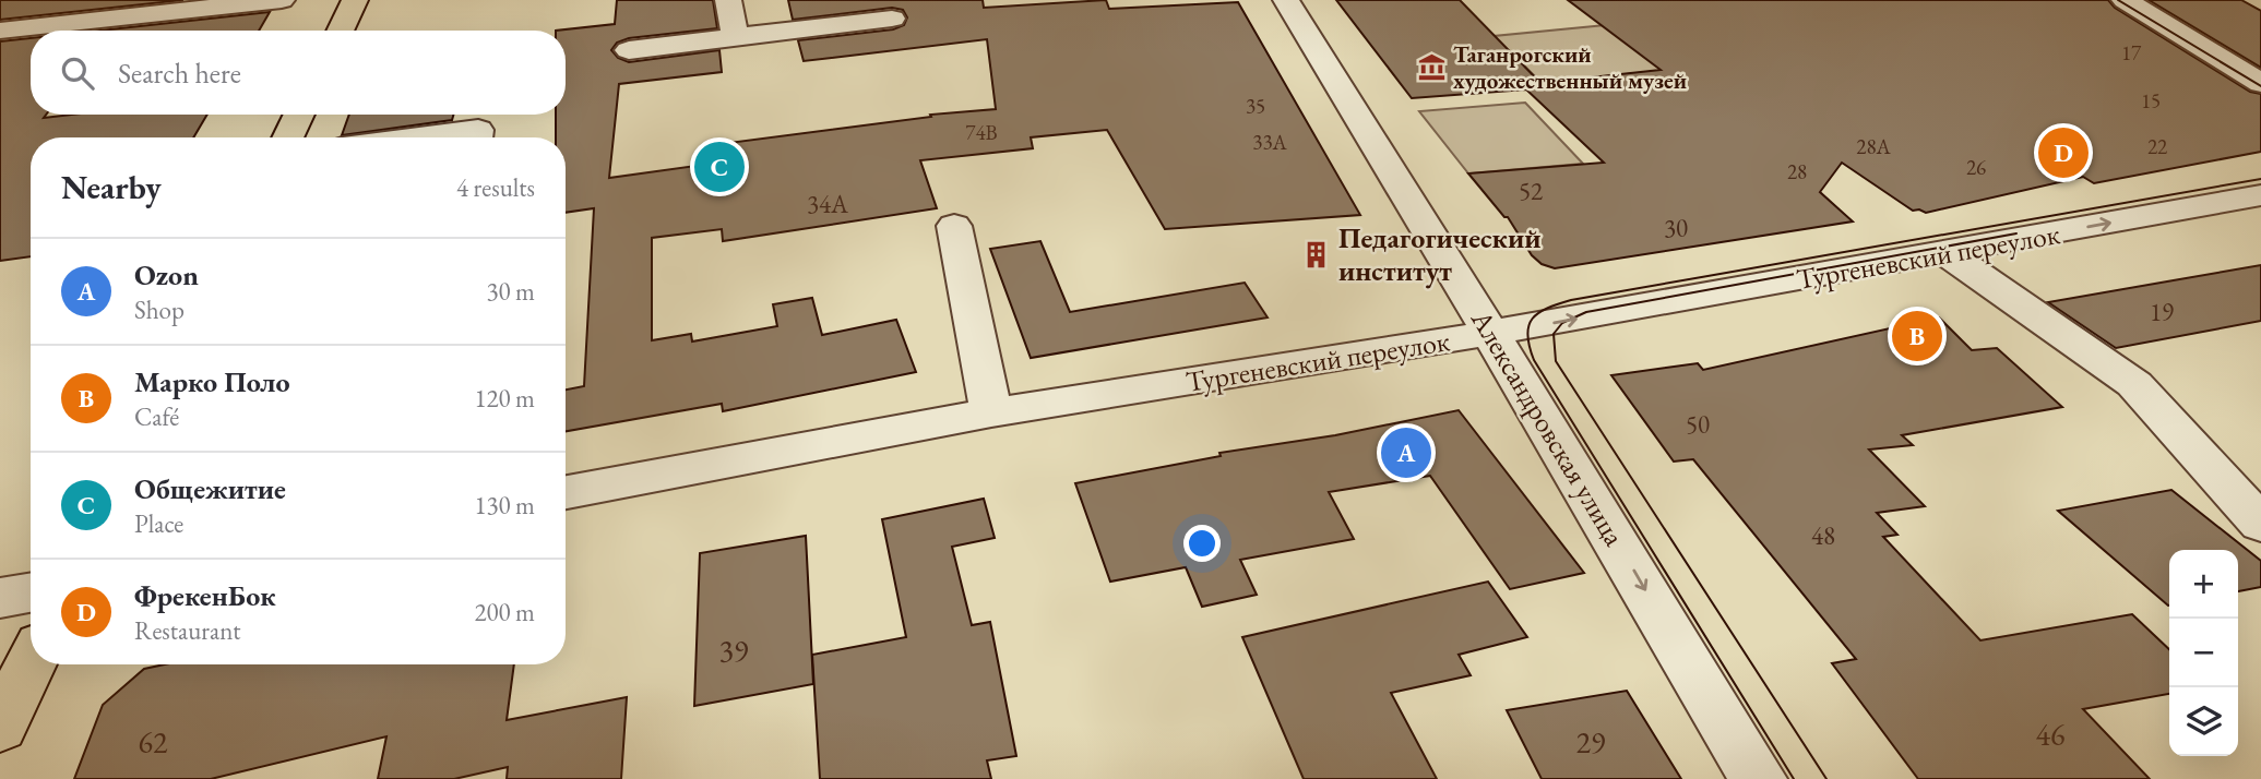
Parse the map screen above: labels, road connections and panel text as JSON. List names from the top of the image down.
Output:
{
  "streets": {
    "street": ["Тургеневский переулок", "Александровская улица"]
  },
  "crossings": [
    ["Тургеневский переулок", "Александровская улица"]
  ],
  "one_way": ["Тургеневский переулок", "Александровская улица"],
  "places": {
    "museum": ["Таганрогский художественный музей"],
    "building": ["Педагогический институт"]
  },
  "house_numbers": [
    "17",
    "15",
    "35",
    "74В",
    "33А",
    "28А",
    "22",
    "26",
    "28",
    "52",
    "34А",
    "30",
    "19",
    "50",
    "48",
    "39",
    "46",
    "62",
    "29"
  ],
  "page": {
    "search": "Search here",
    "pins": [
      "D",
      "C",
      "B",
      "A"
    ],
    "heading": ["Nearby", "4 results"],
    "list": [
      {
        "mark": "A",
        "name": "Ozon",
        "note": "Shop",
        "value": "30 m"
      },
      {
        "mark": "B",
        "name": "Марко Поло",
        "note": "Café",
        "value": "120 m"
      },
      {
        "mark": "C",
        "name": "Общежитие",
        "note": "Place",
        "value": "130 m"
      },
      {
        "mark": "D",
        "name": "ФрекенБок",
        "note": "Restaurant",
        "value": "200 m"
      }
    ],
    "map_buttons": ["+", "−"]
  }
}
